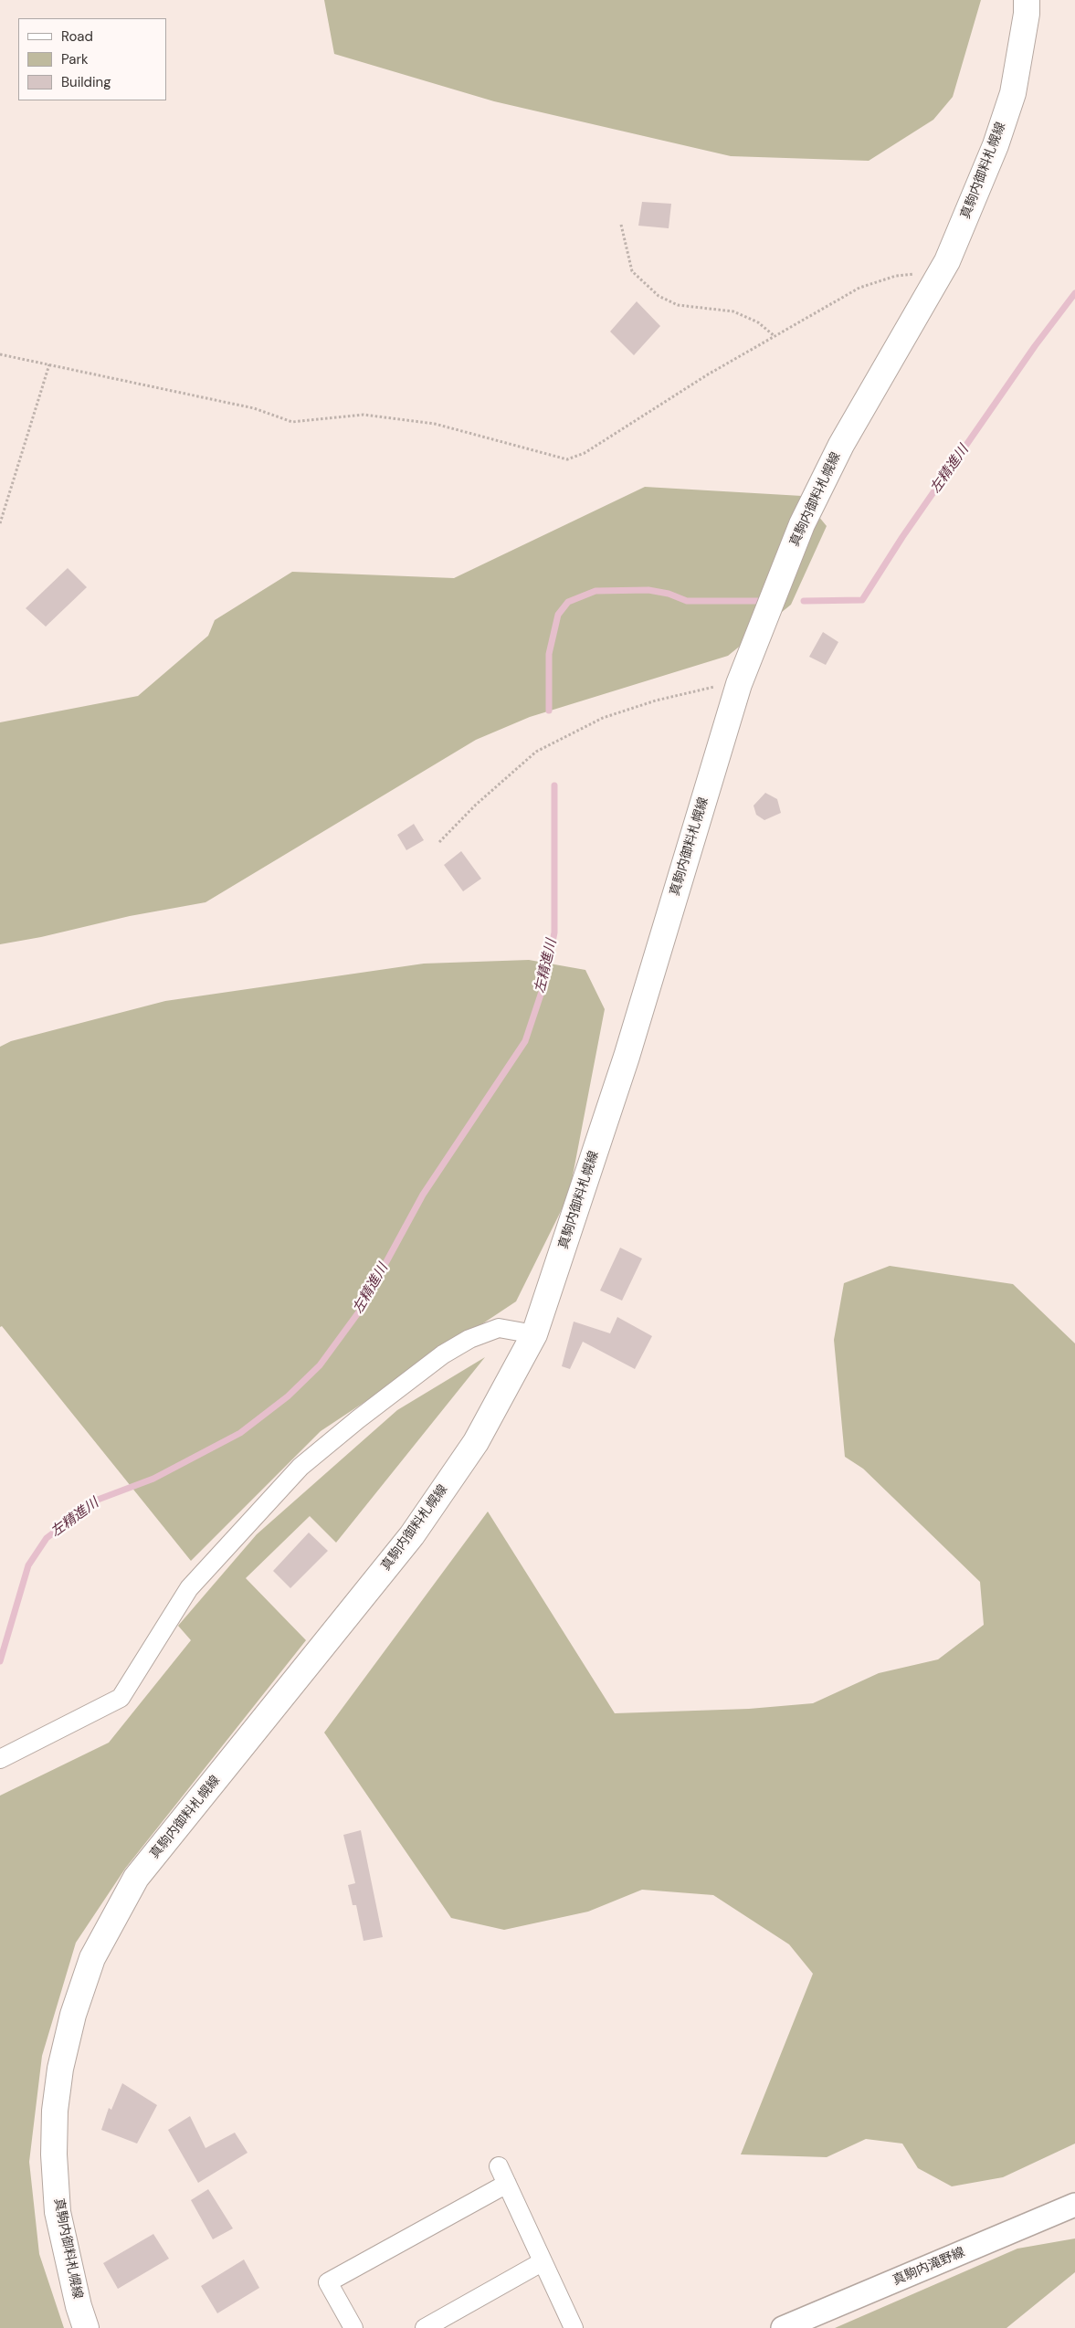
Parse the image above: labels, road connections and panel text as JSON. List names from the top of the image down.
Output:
{
  "streets": {
    "main road": ["真駒内御料札幌線"],
    "street": ["真駒内滝野線"]
  },
  "water": ["左精進川"],
  "legend": ["Road", "Park", "Building"]
}
